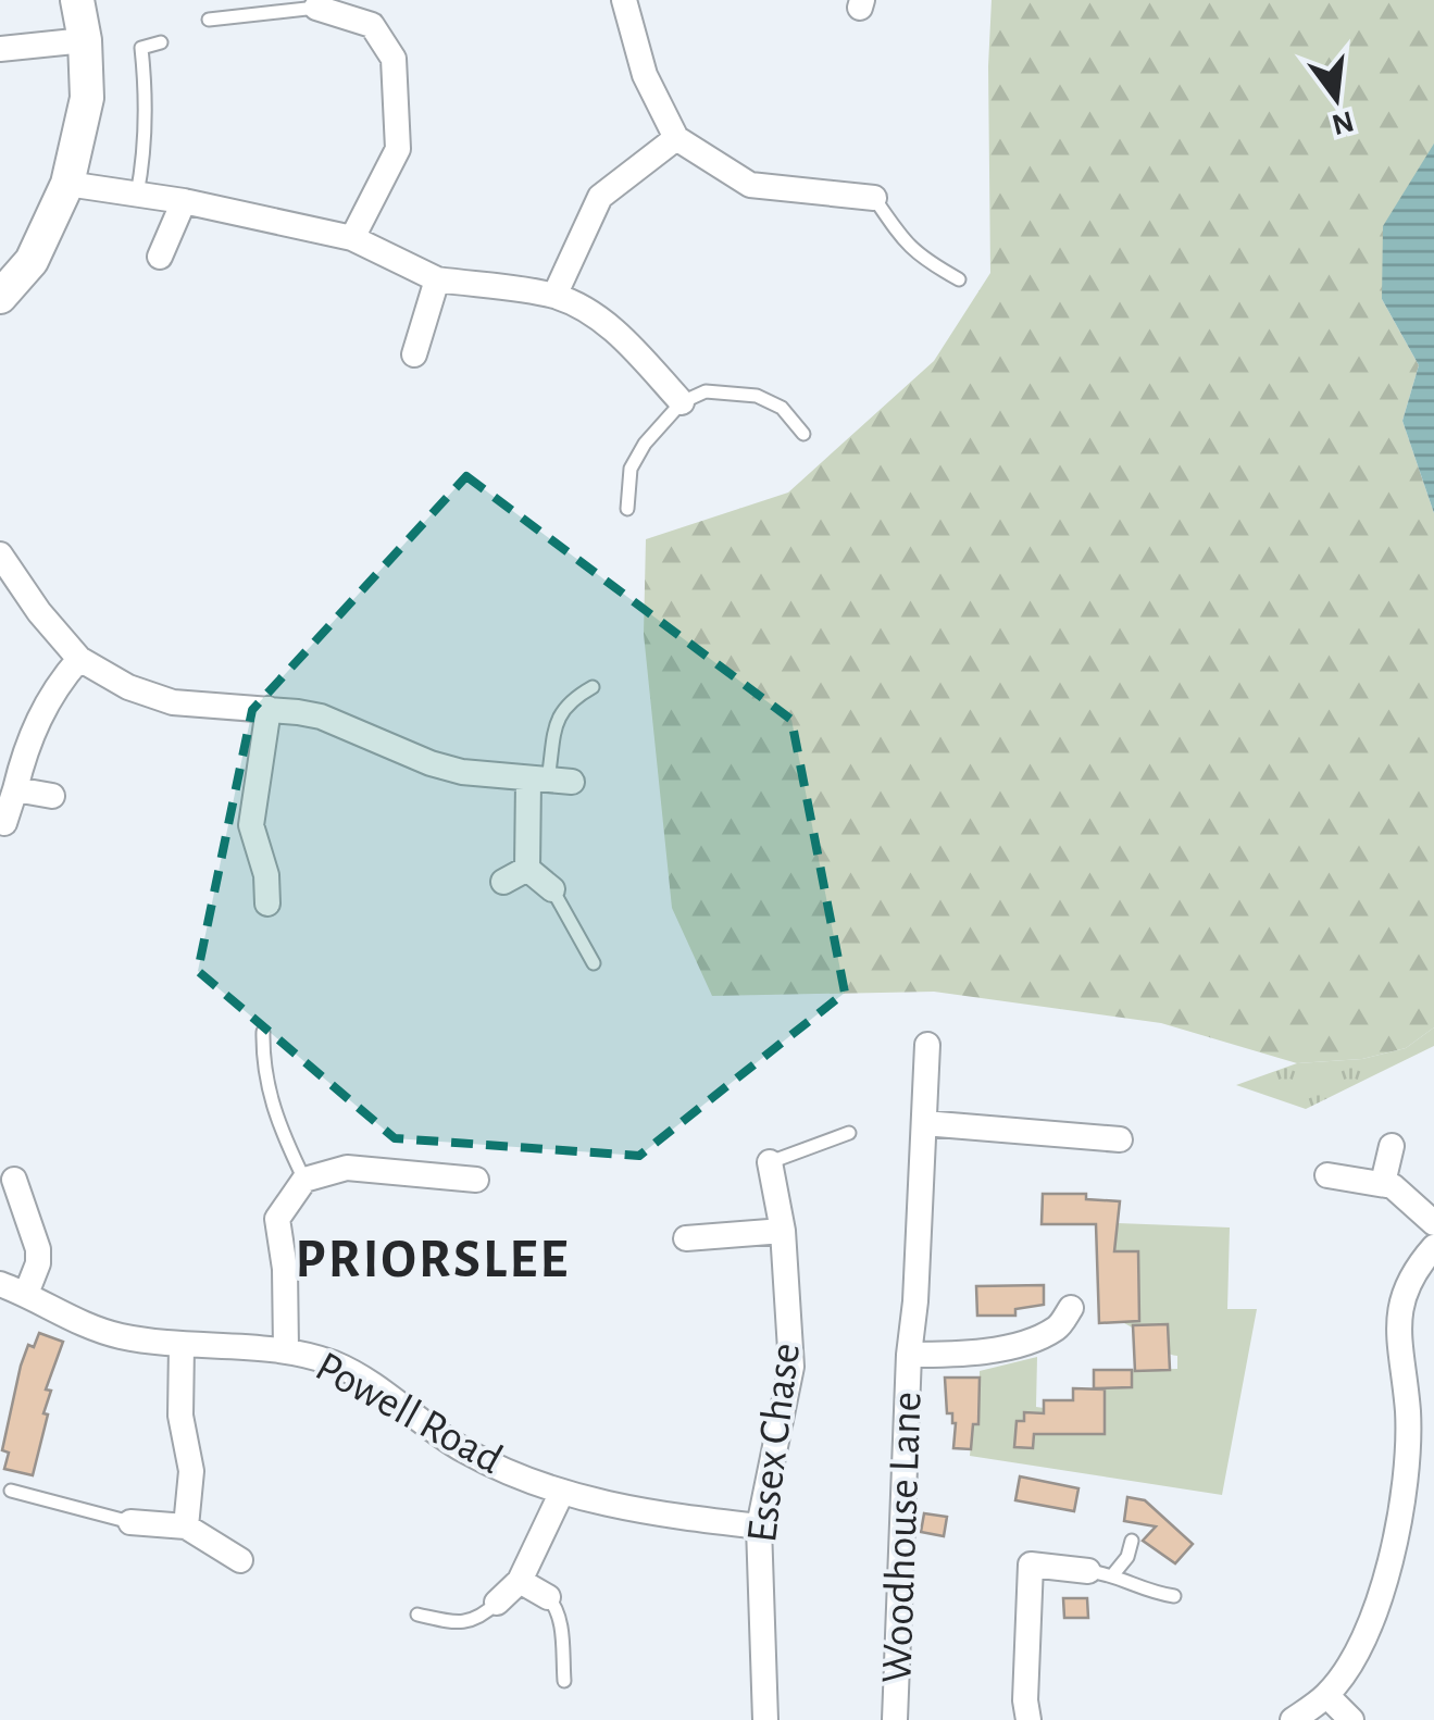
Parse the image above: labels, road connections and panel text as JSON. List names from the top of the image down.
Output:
{
  "streets": {
    "street": ["Powell Road", "Essex Chase", "Woodhouse Lane"]
  },
  "crossings": [
    ["Powell Road", "Essex Chase"]
  ],
  "districts": ["PRIORSLEE"],
  "north": "bottom"
}
